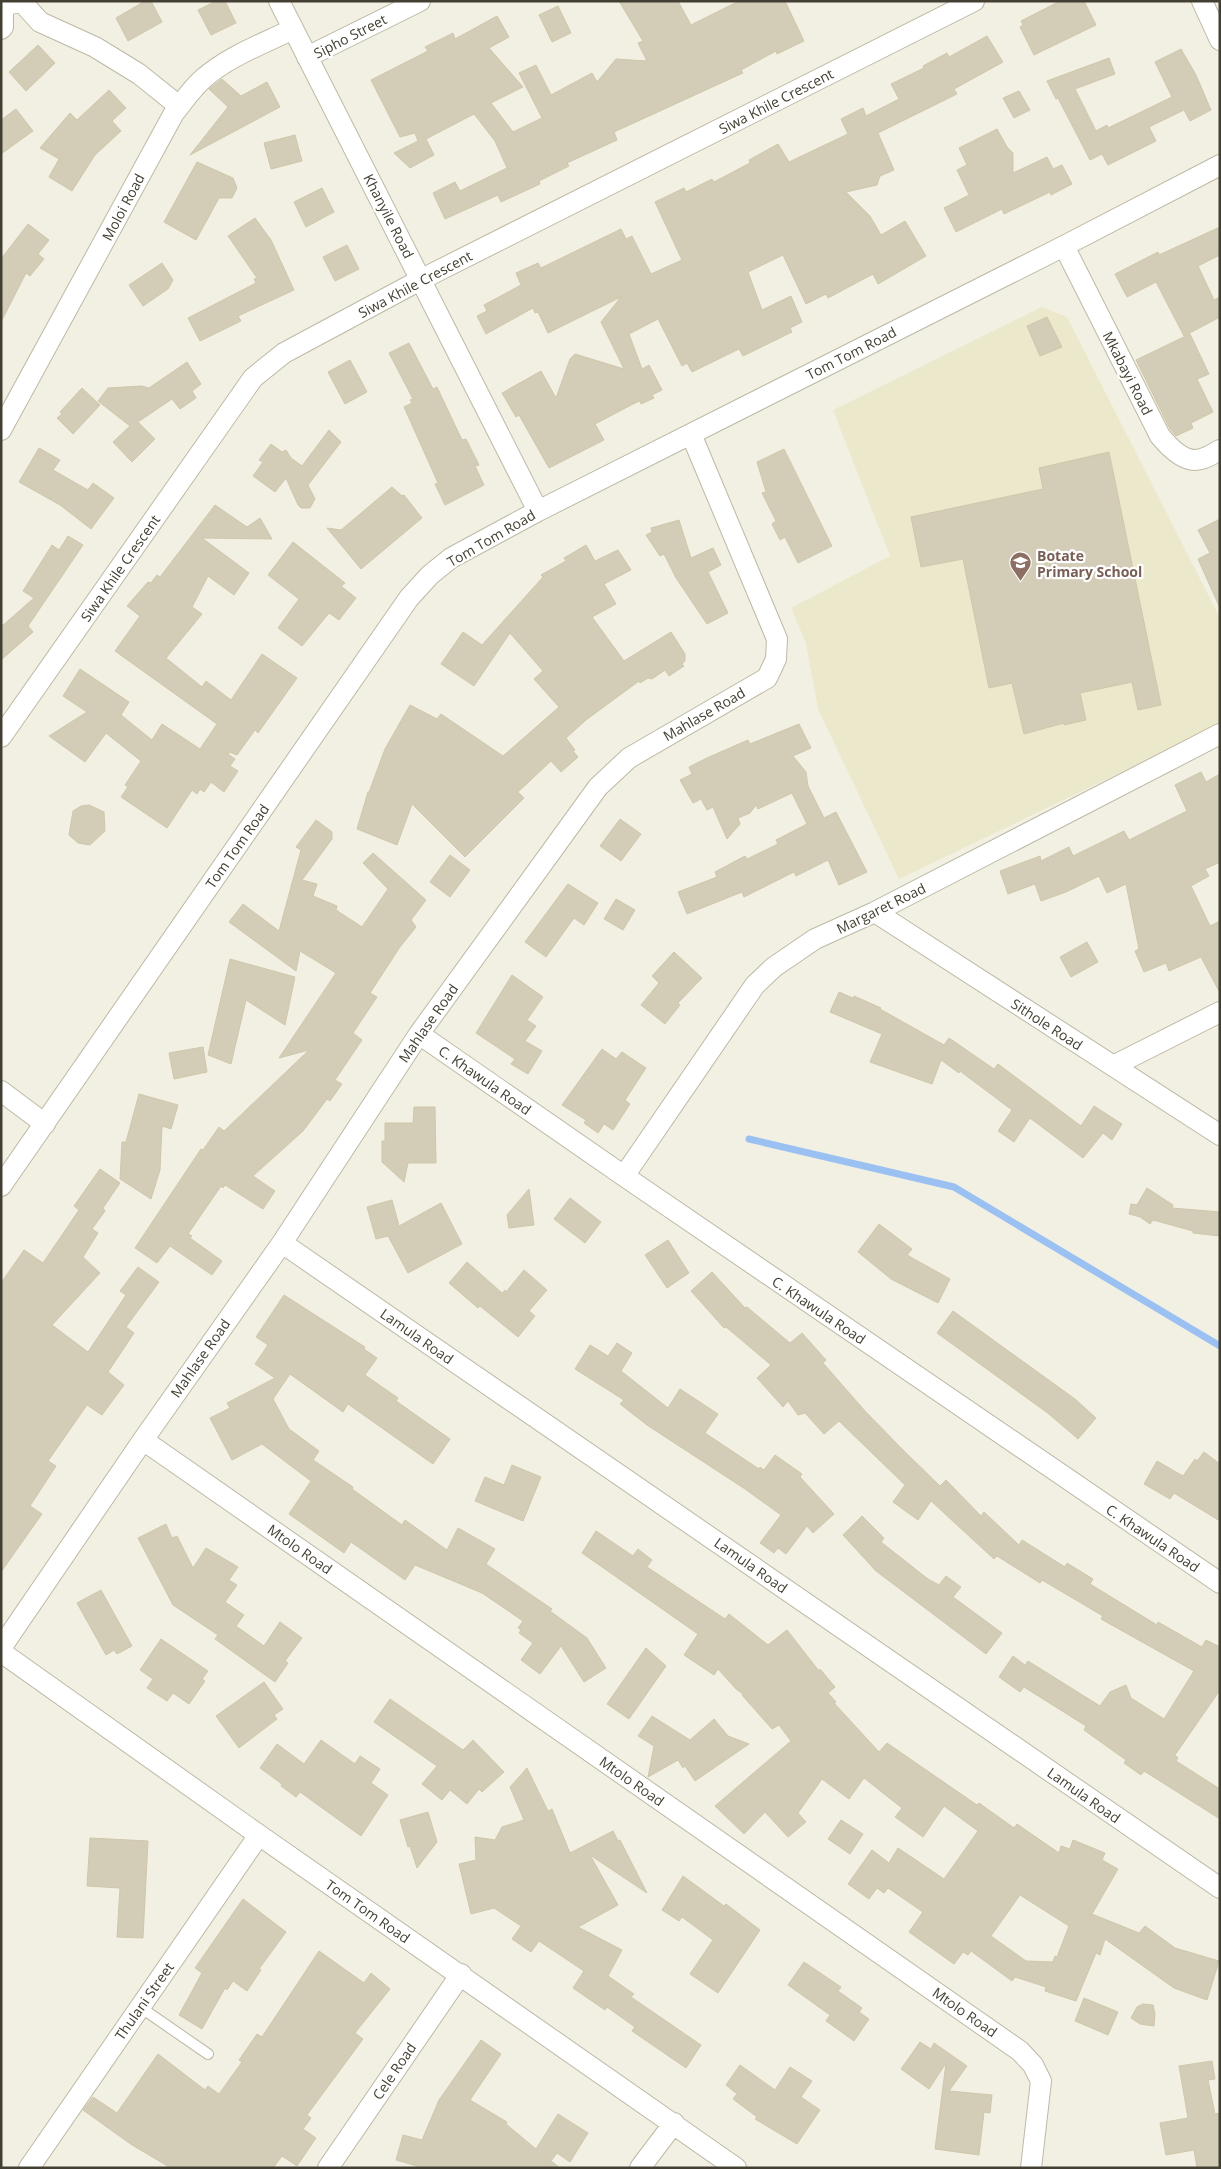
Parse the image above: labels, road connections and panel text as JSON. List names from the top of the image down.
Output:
{
  "streets": {
    "street": [
      "Sipho Street",
      "Siwa Khile Crescent",
      "Moloi Road",
      "Khanyile Road",
      "Tom Tom Road",
      "Mkabayi Road",
      "Mahlase Road",
      "Margaret Road",
      "Sithole Road",
      "C. Khawula Road",
      "Lamula Road",
      "Mtolo Road",
      "Thulani Street",
      "Cele Road"
    ]
  },
  "crossings": [
    ["Sipho Street", "Khanyile Road"],
    ["Siwa Khile Crescent", "Khanyile Road"],
    ["Moloi Road", "Khanyile Road"],
    ["Khanyile Road", "Tom Tom Road"],
    ["Tom Tom Road", "Mkabayi Road"],
    ["Tom Tom Road", "Mahlase Road"],
    ["Tom Tom Road", "Thulani Street"],
    ["Tom Tom Road", "Cele Road"],
    ["Mahlase Road", "C. Khawula Road"],
    ["Mahlase Road", "Lamula Road"],
    ["Mahlase Road", "Mtolo Road"],
    ["Margaret Road", "Sithole Road"],
    ["Margaret Road", "C. Khawula Road"]
  ],
  "places": {
    "school or university": ["Botate Primary School"]
  }
}
